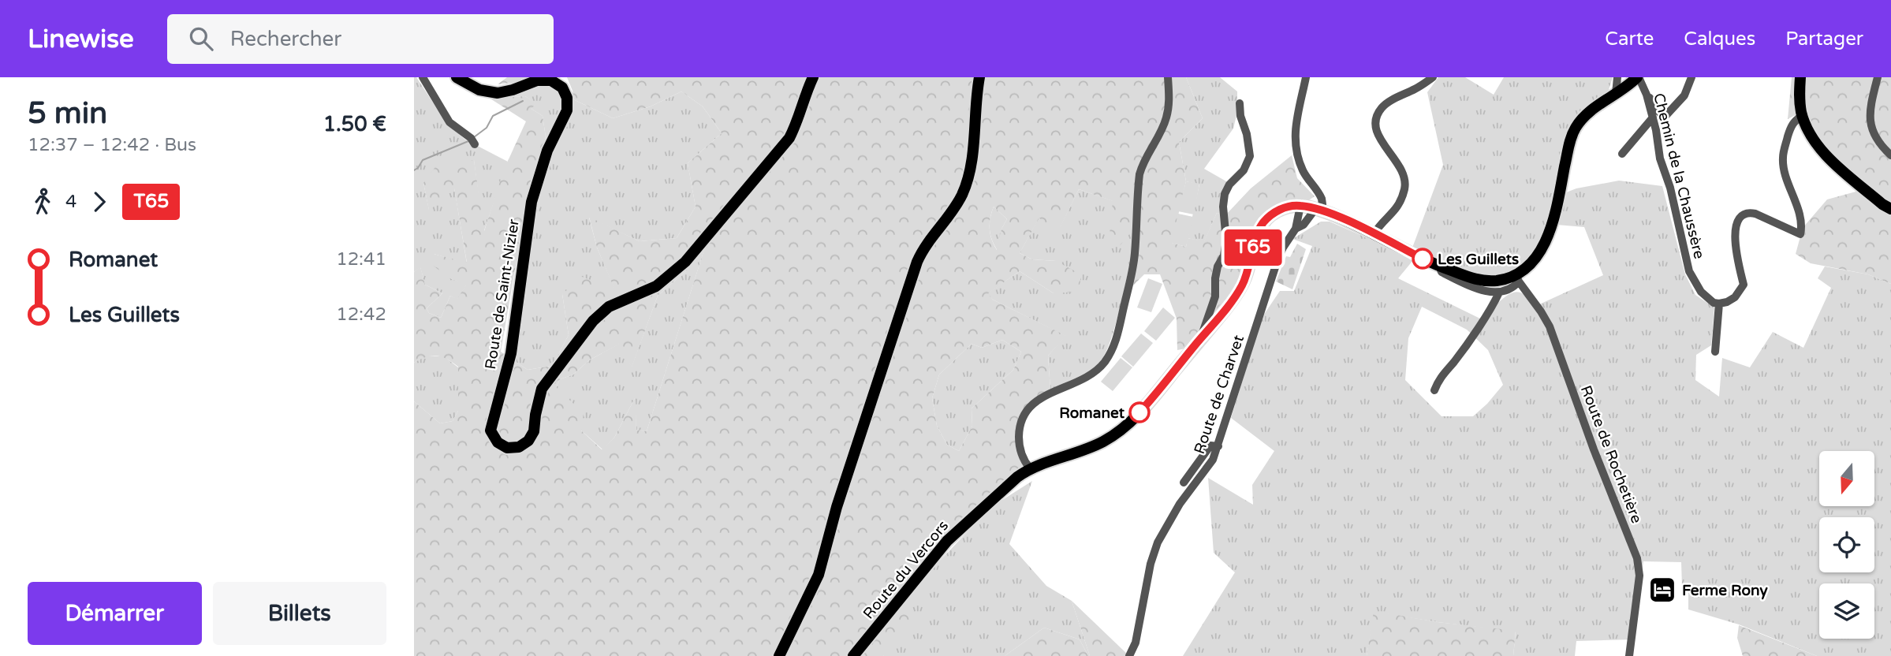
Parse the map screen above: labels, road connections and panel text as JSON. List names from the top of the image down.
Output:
{
  "streets": {
    "main road": ["Route de Saint-Nizier", "Route du Vercors"],
    "street": ["Chemin de la Chaussère", "Route de Charvet", "Route de Rochetière"]
  },
  "crossings": [
    ["Route de Charvet", "Route du Vercors"]
  ],
  "places": {
    "other": ["Les Guillets", "Romanet"],
    "hotel": ["Ferme Rony"]
  },
  "lines": ["bus line T65"],
  "north": "bottom",
  "page": {
    "header": "Linewise",
    "search": "Rechercher",
    "nav": ["Carte", "Calques", "Partager"],
    "heading": ["5 min", "12:37 – 12:42 · Bus", "1.50 €"],
    "on_map": "T65",
    "legs": ["4", "T65"],
    "list": [
      {
        "name": "Romanet",
        "value": "12:41"
      },
      {
        "name": "Les Guillets",
        "value": "12:42"
      }
    ],
    "buttons": ["Démarrer", "Billets"]
  }
}
